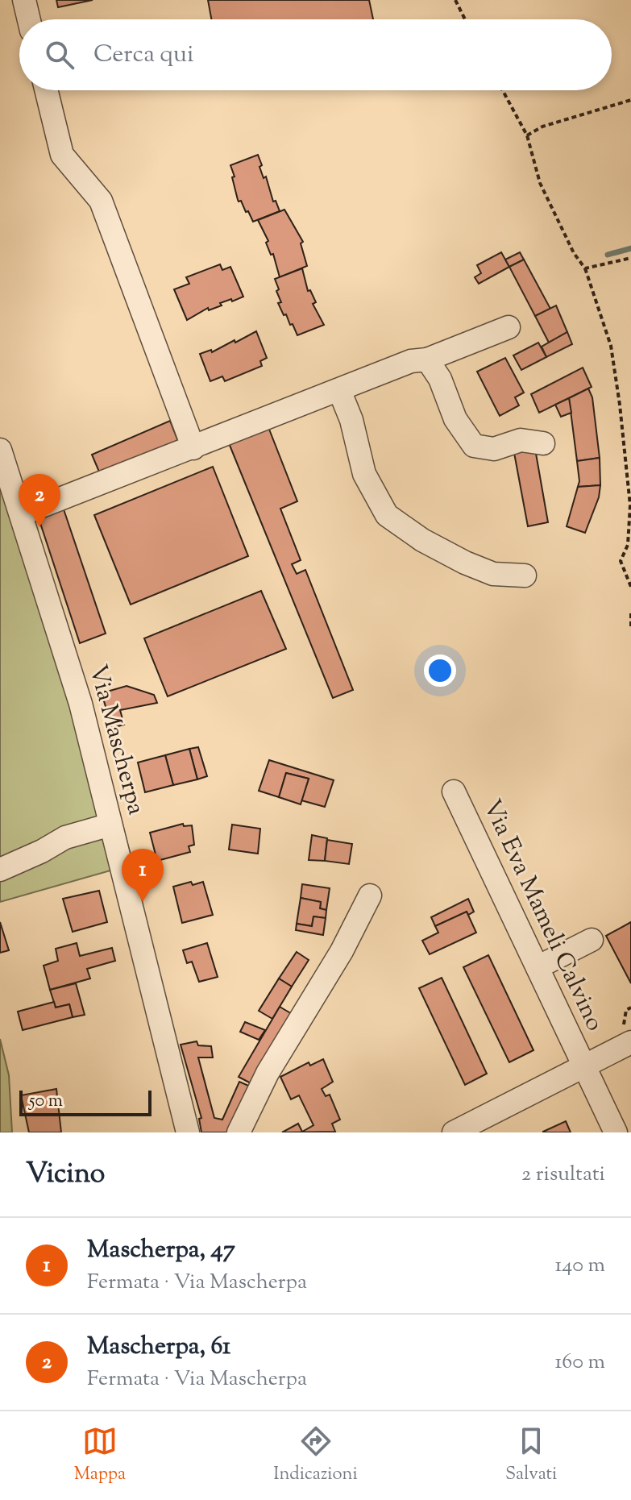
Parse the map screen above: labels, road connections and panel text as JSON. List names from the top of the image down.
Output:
{
  "streets": {
    "street": ["Via Mascherpa", "Via Eva Mameli Calvino"]
  },
  "scale_bar": "50 m",
  "page": {
    "search": "Cerca qui",
    "pins": ["2", "1"],
    "scale": "50 m",
    "heading": ["Vicino", "2 risultati"],
    "list": [
      {
        "mark": "1",
        "name": "Mascherpa, 47",
        "note": "Fermata · Via Mascherpa",
        "value": "140 m"
      },
      {
        "mark": "2",
        "name": "Mascherpa, 61",
        "note": "Fermata · Via Mascherpa",
        "value": "160 m"
      }
    ],
    "nav": ["Mappa", "Indicazioni", "Salvati"]
  }
}
